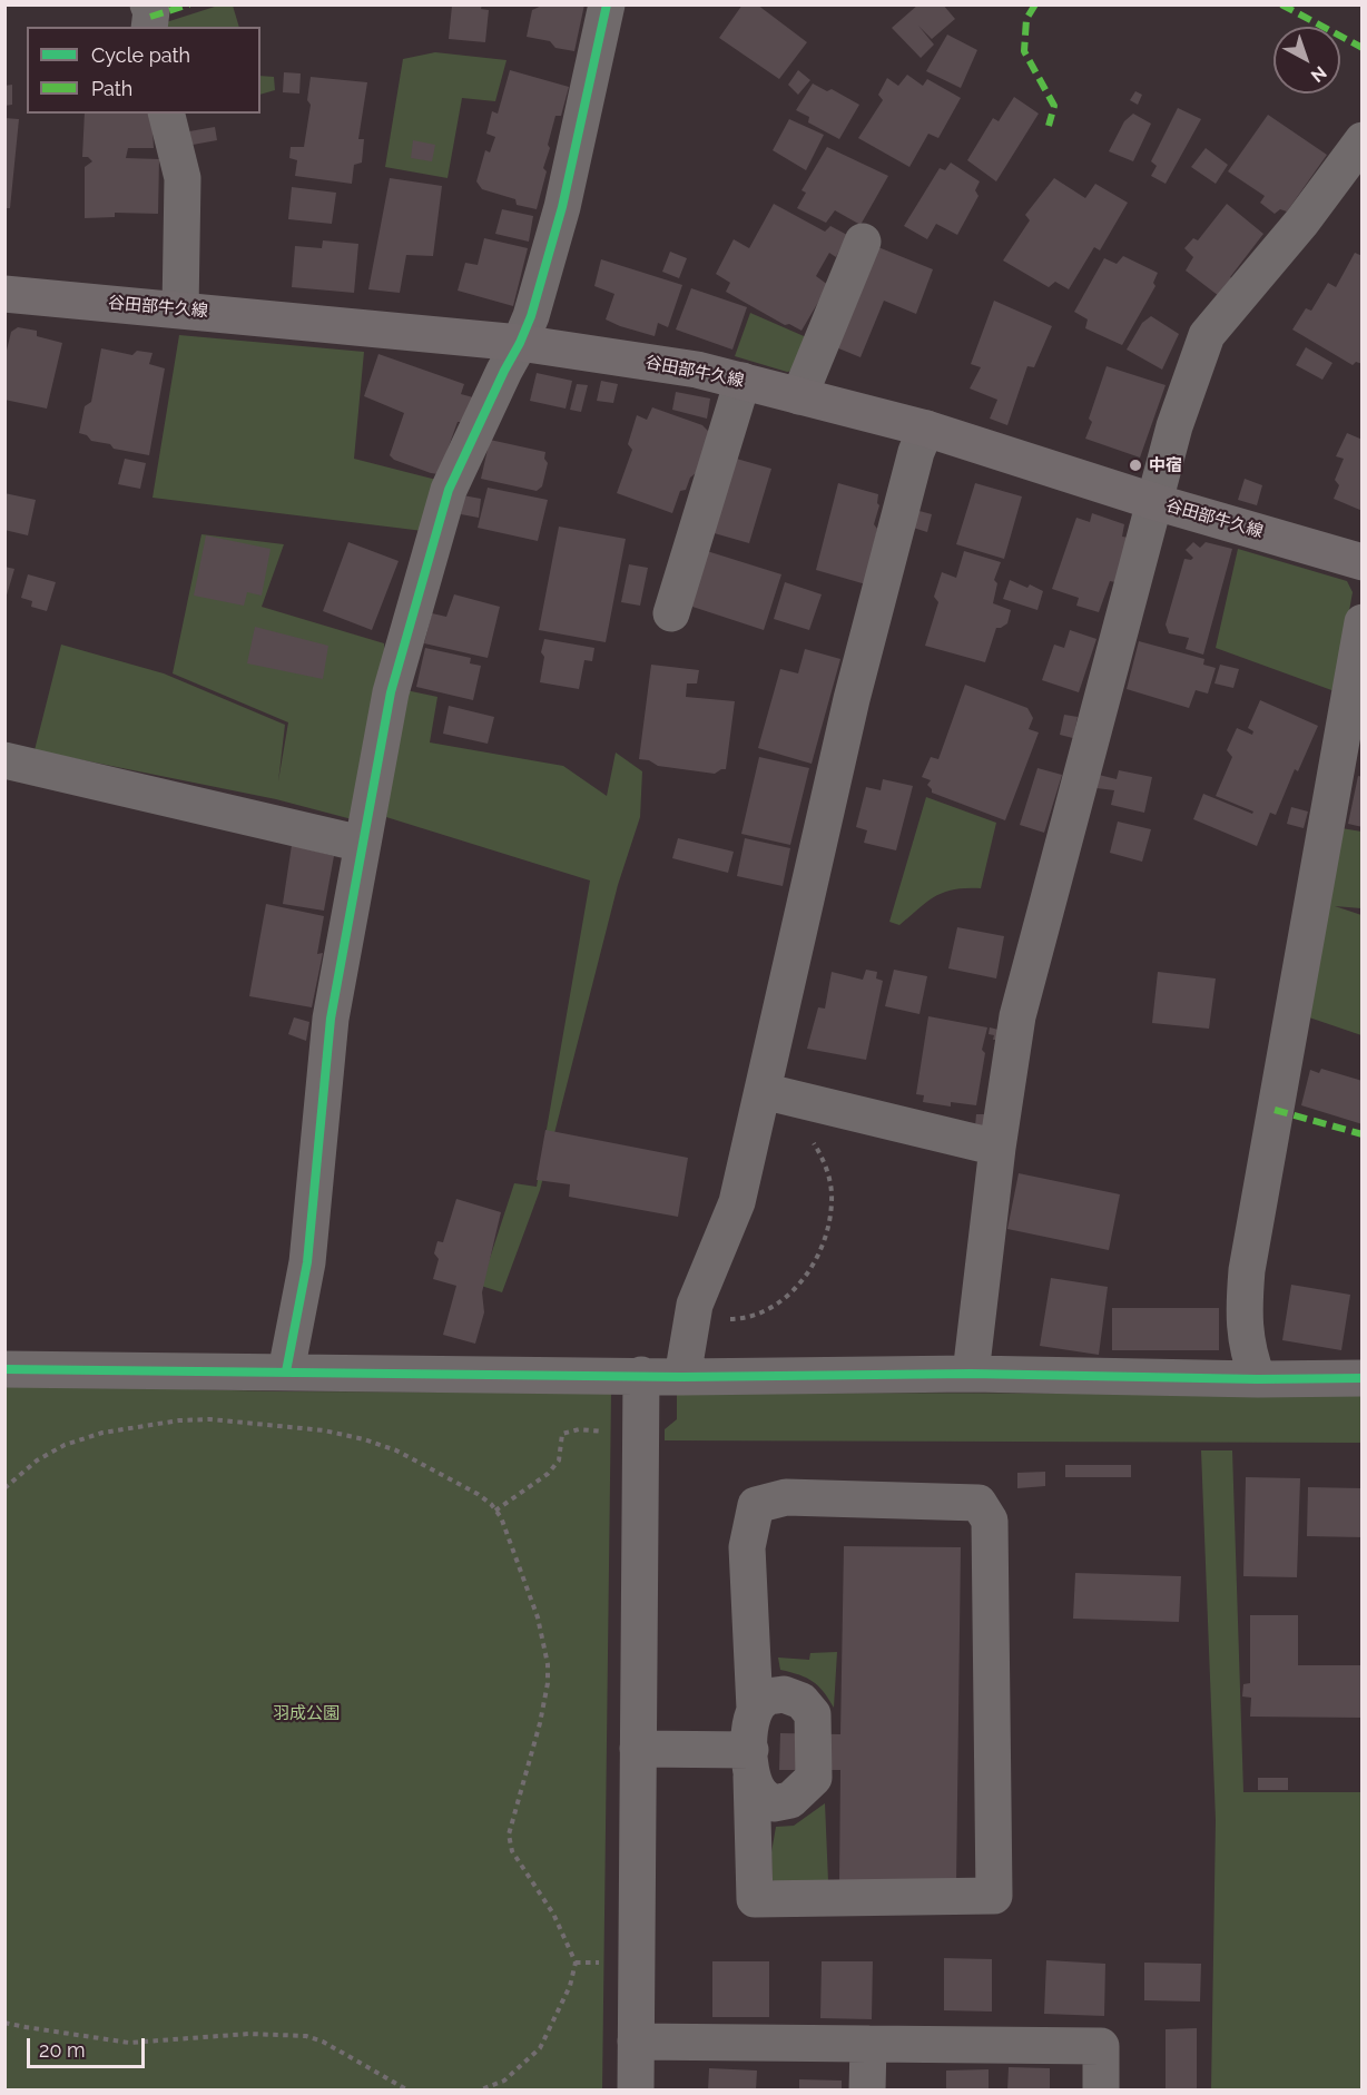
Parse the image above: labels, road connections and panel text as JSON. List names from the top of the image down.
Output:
{
  "streets": {
    "main road": ["谷田部牛久線"]
  },
  "parks": ["羽成公園"],
  "places": ["中宿"],
  "legend": ["Cycle path", "Path"],
  "scale_bar": "20 m",
  "north": "bottom right"
}
